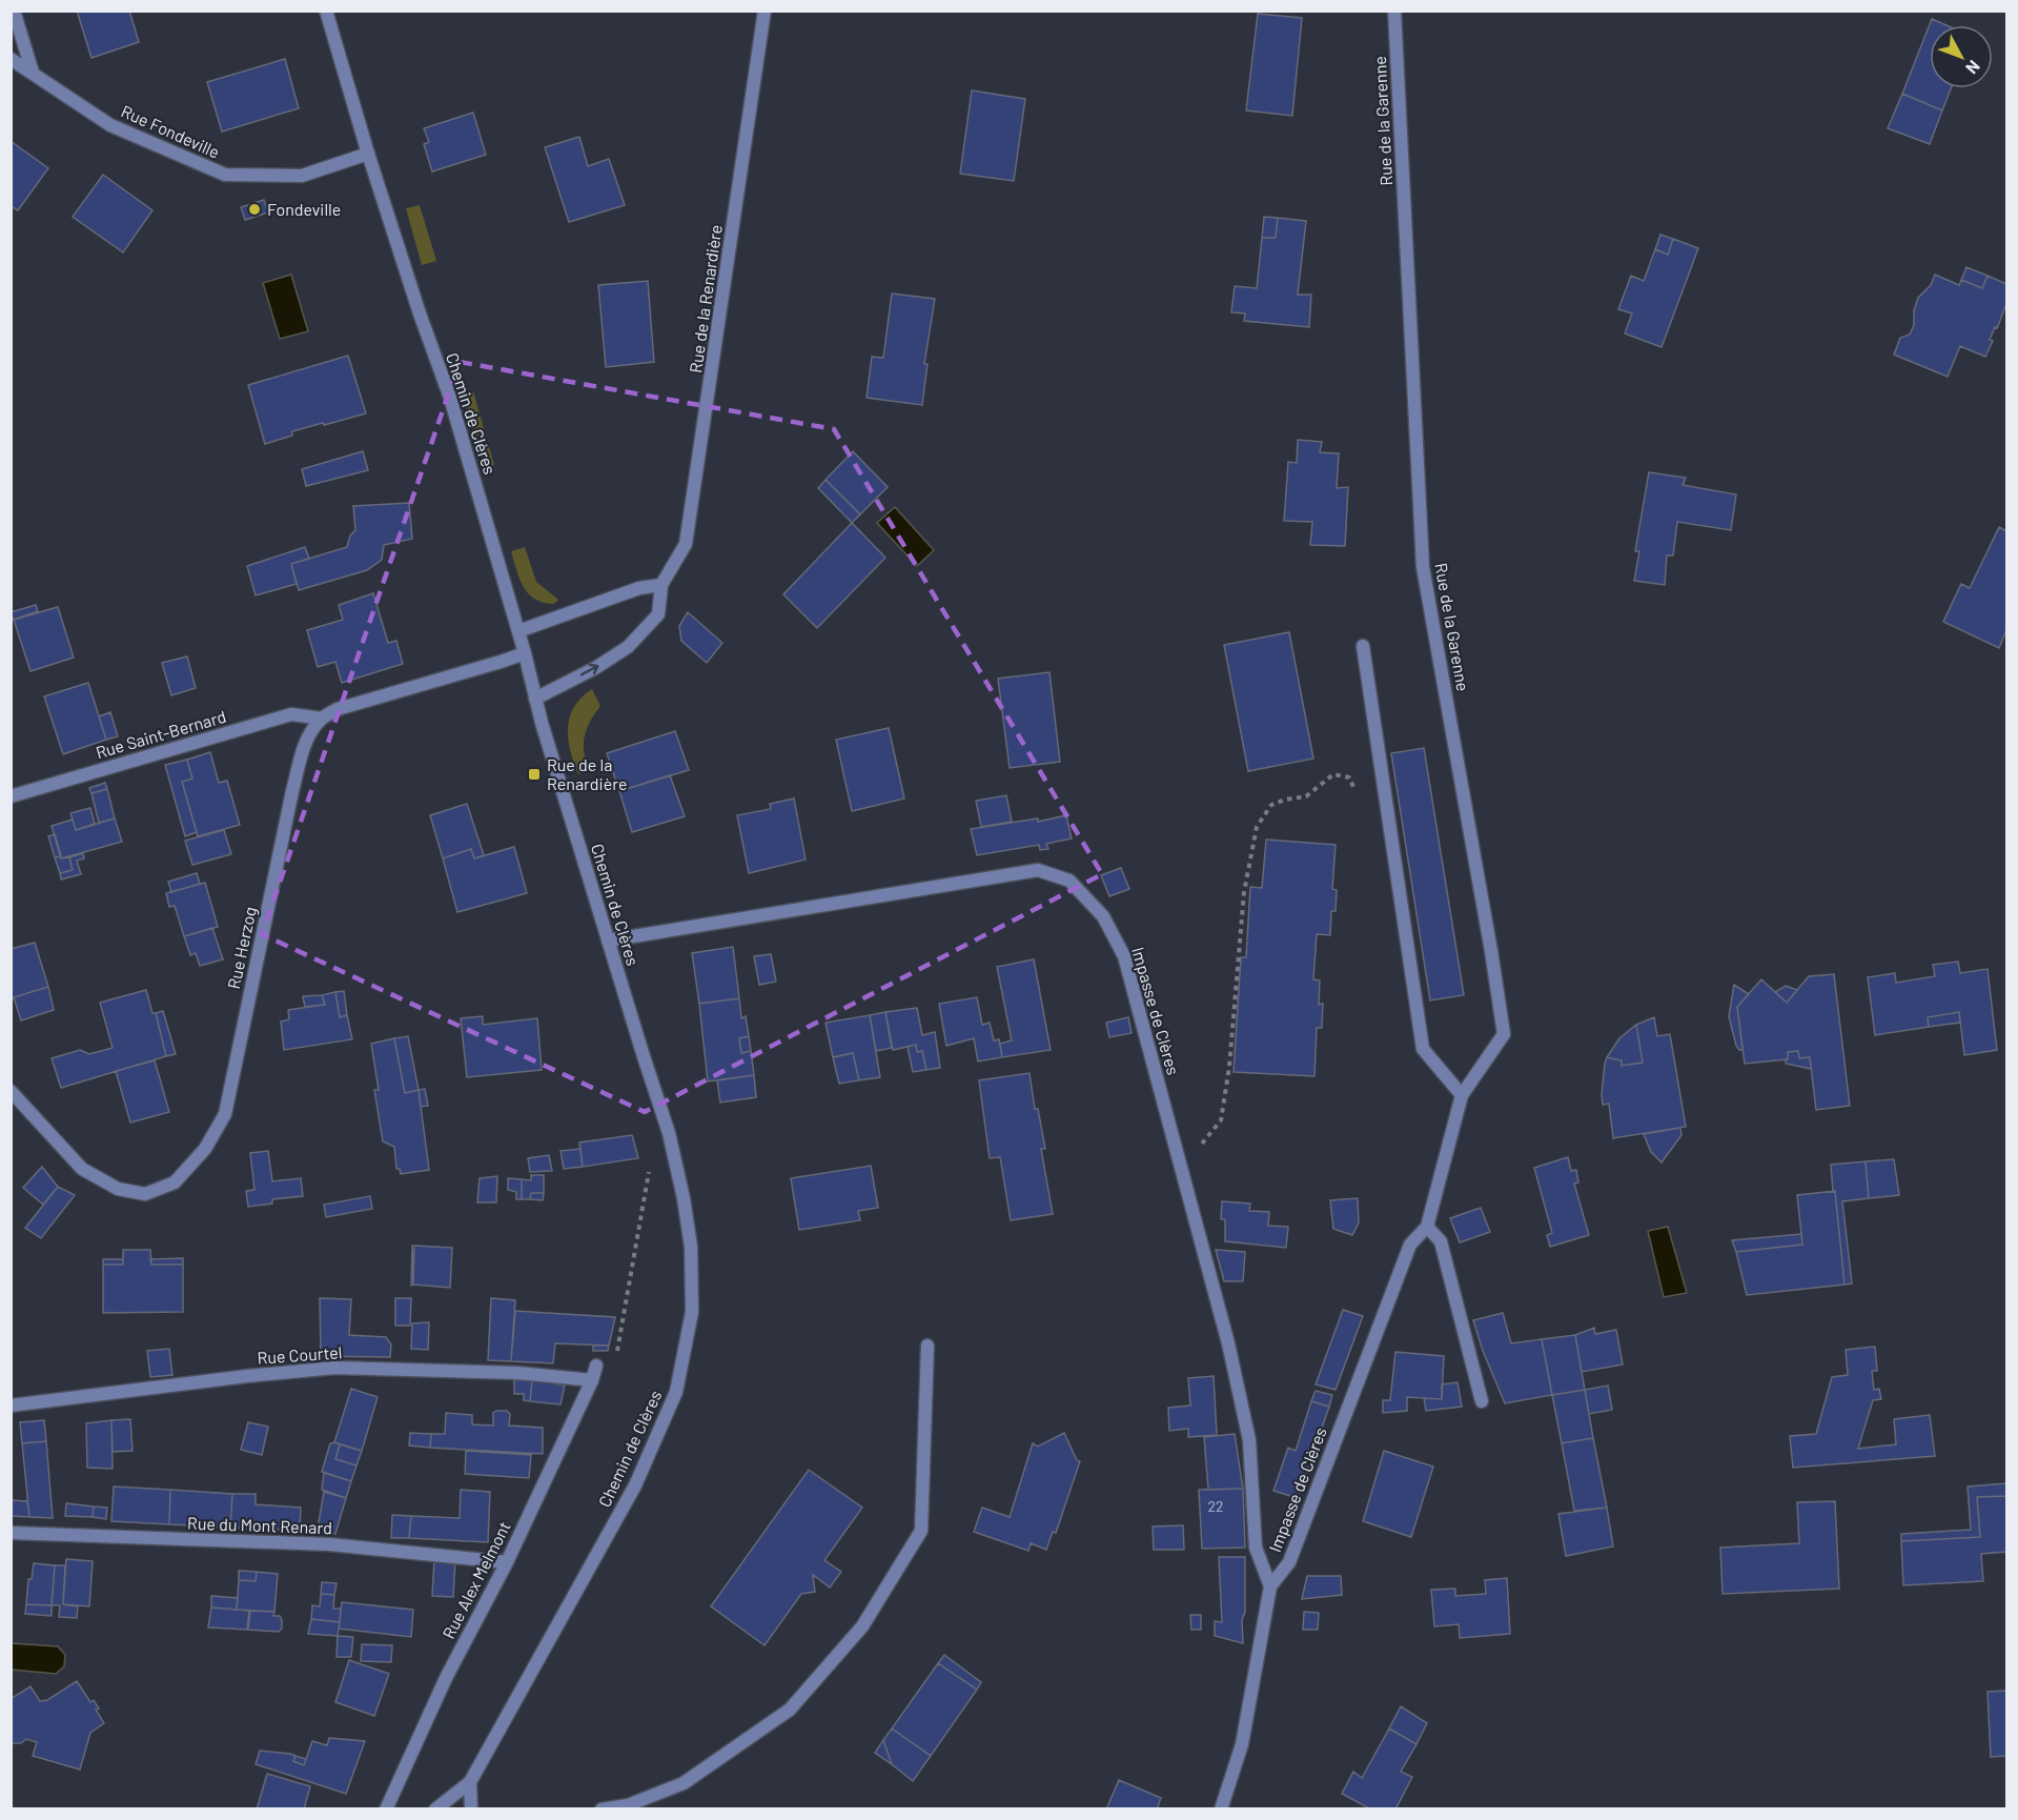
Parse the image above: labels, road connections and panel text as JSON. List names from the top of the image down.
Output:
{
  "streets": {
    "street": [
      "Rue de la Garenne",
      "Rue Fondeville",
      "Rue de la Renardière",
      "Chemin de Clères",
      "Rue Saint-Bernard",
      "Rue Herzog",
      "Impasse de Clères",
      "Rue Courtel",
      "Rue du Mont Renard",
      "Rue Alex Melmont"
    ]
  },
  "crossings": [
    ["Rue de la Garenne", "Impasse de Clères"],
    ["Rue Fondeville", "Chemin de Clères"],
    ["Rue de la Renardière", "Chemin de Clères"],
    ["Chemin de Clères", "Impasse de Clères"],
    ["Rue Saint-Bernard", "Rue Herzog"],
    ["Rue Courtel", "Rue Alex Melmont"],
    ["Rue du Mont Renard", "Rue Alex Melmont"]
  ],
  "places": {
    "other": ["Fondeville"],
    "transit": ["Rue de la Renardière"]
  },
  "house_numbers": ["22"],
  "north": "bottom right"
}
